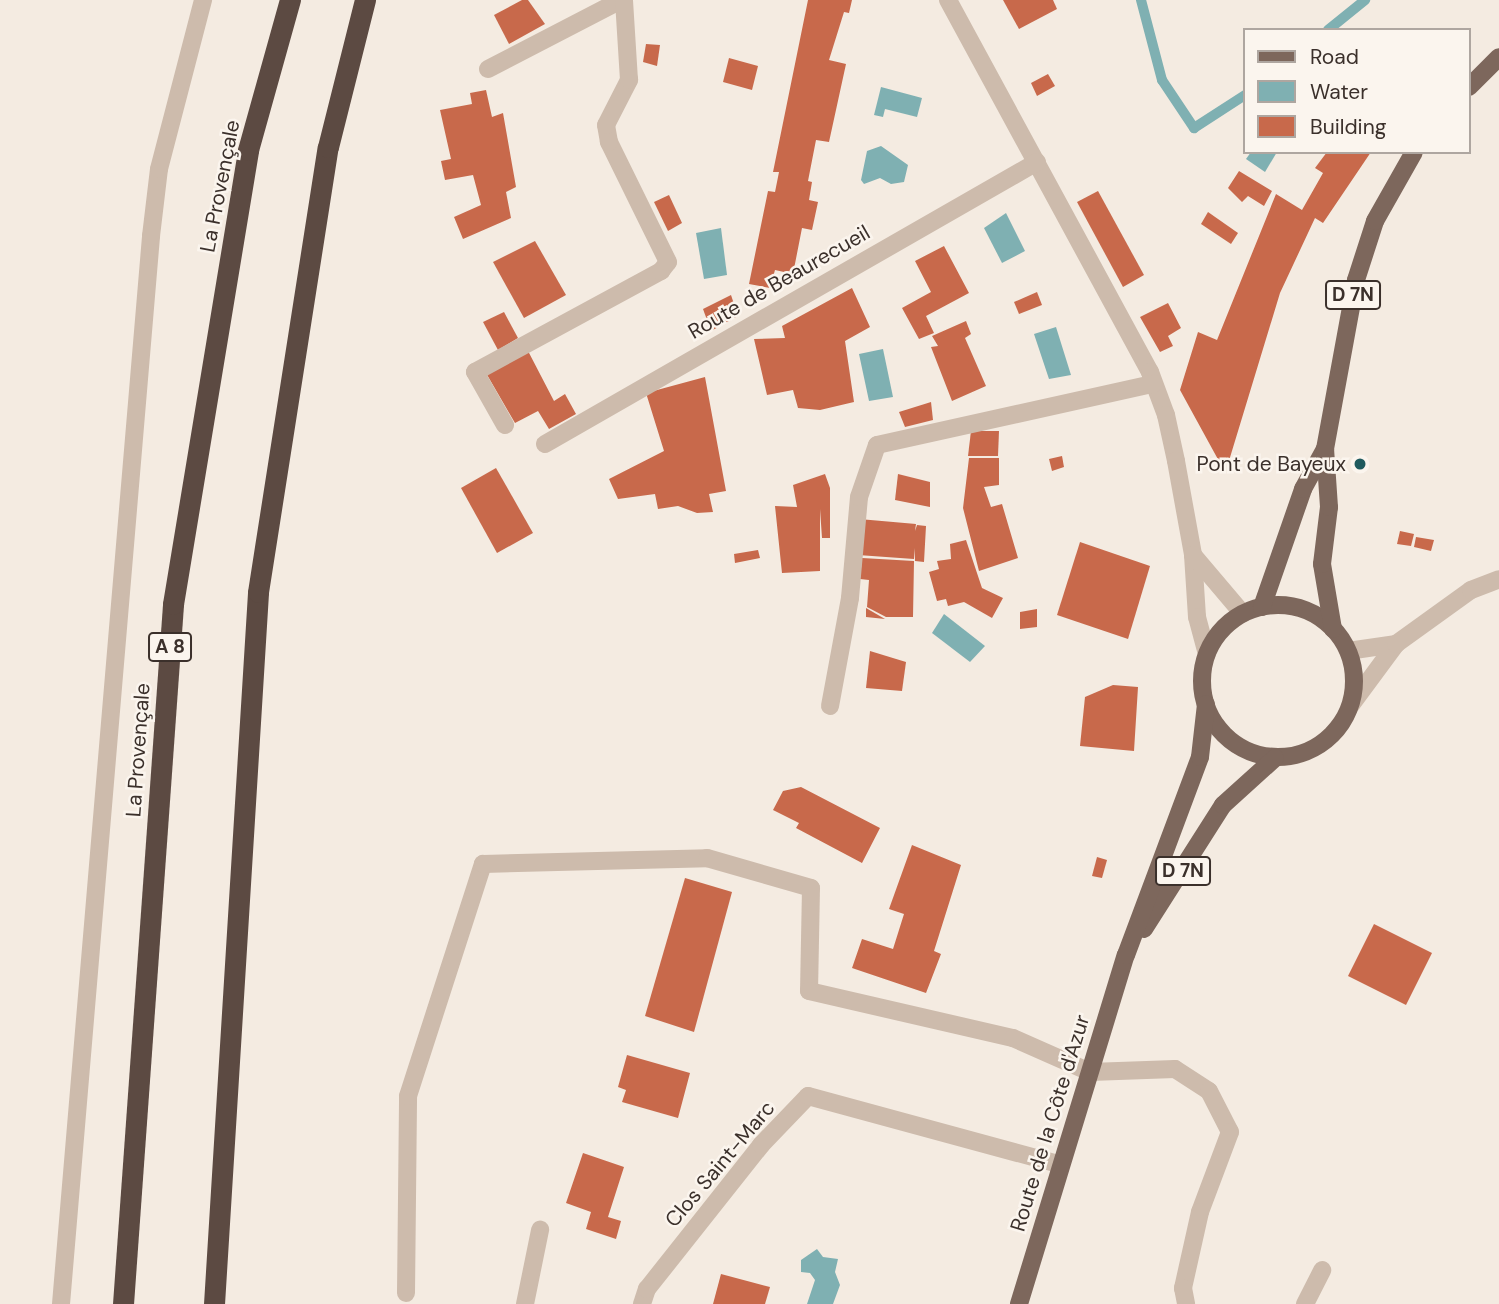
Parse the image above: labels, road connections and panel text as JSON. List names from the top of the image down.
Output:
{
  "streets": {
    "highway": ["La Provençale", "A 8"],
    "main road": ["D 7N", "Route de la Côte d'Azur"],
    "street": ["Route de Beaurecueil", "Clos Saint-Marc"]
  },
  "crossings": [
    ["D 7N", "Route de la Côte d'Azur"],
    ["Route de la Côte d'Azur", "Clos Saint-Marc"]
  ],
  "places": ["Pont de Bayeux"],
  "legend": ["Road", "Water", "Building"]
}
